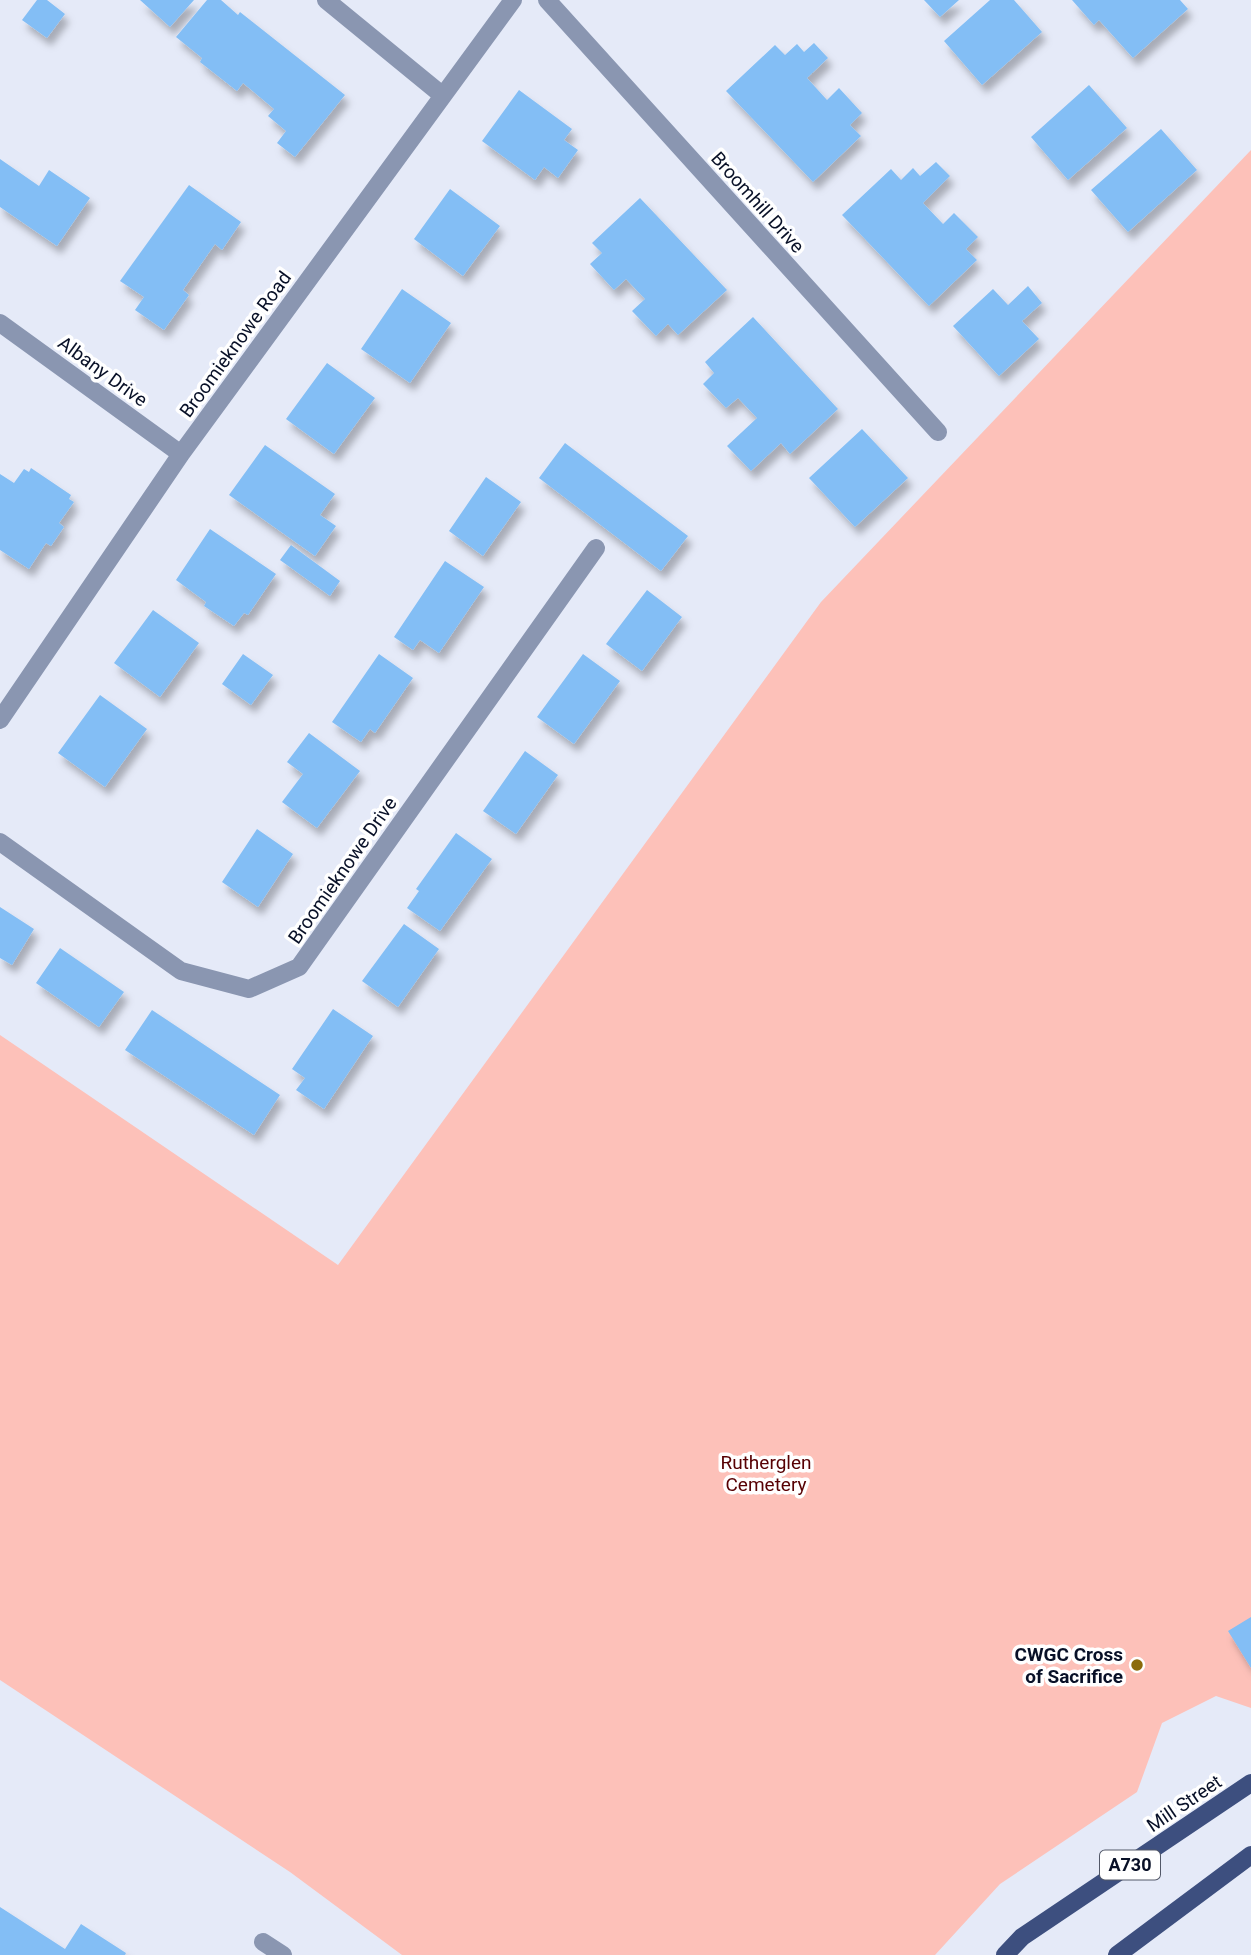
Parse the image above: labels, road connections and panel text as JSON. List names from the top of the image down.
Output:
{
  "streets": {
    "main road": ["Mill Street", "A730"],
    "street": [
      "Broomhill Drive",
      "Broomieknowe Road",
      "Albany Drive",
      "Broomieknowe Drive"
    ]
  },
  "crossings": [
    ["Broomieknowe Road", "Albany Drive"]
  ],
  "parks": ["Rutherglen Cemetery"],
  "places": ["CWGC Cross of Sacrifice"]
}
